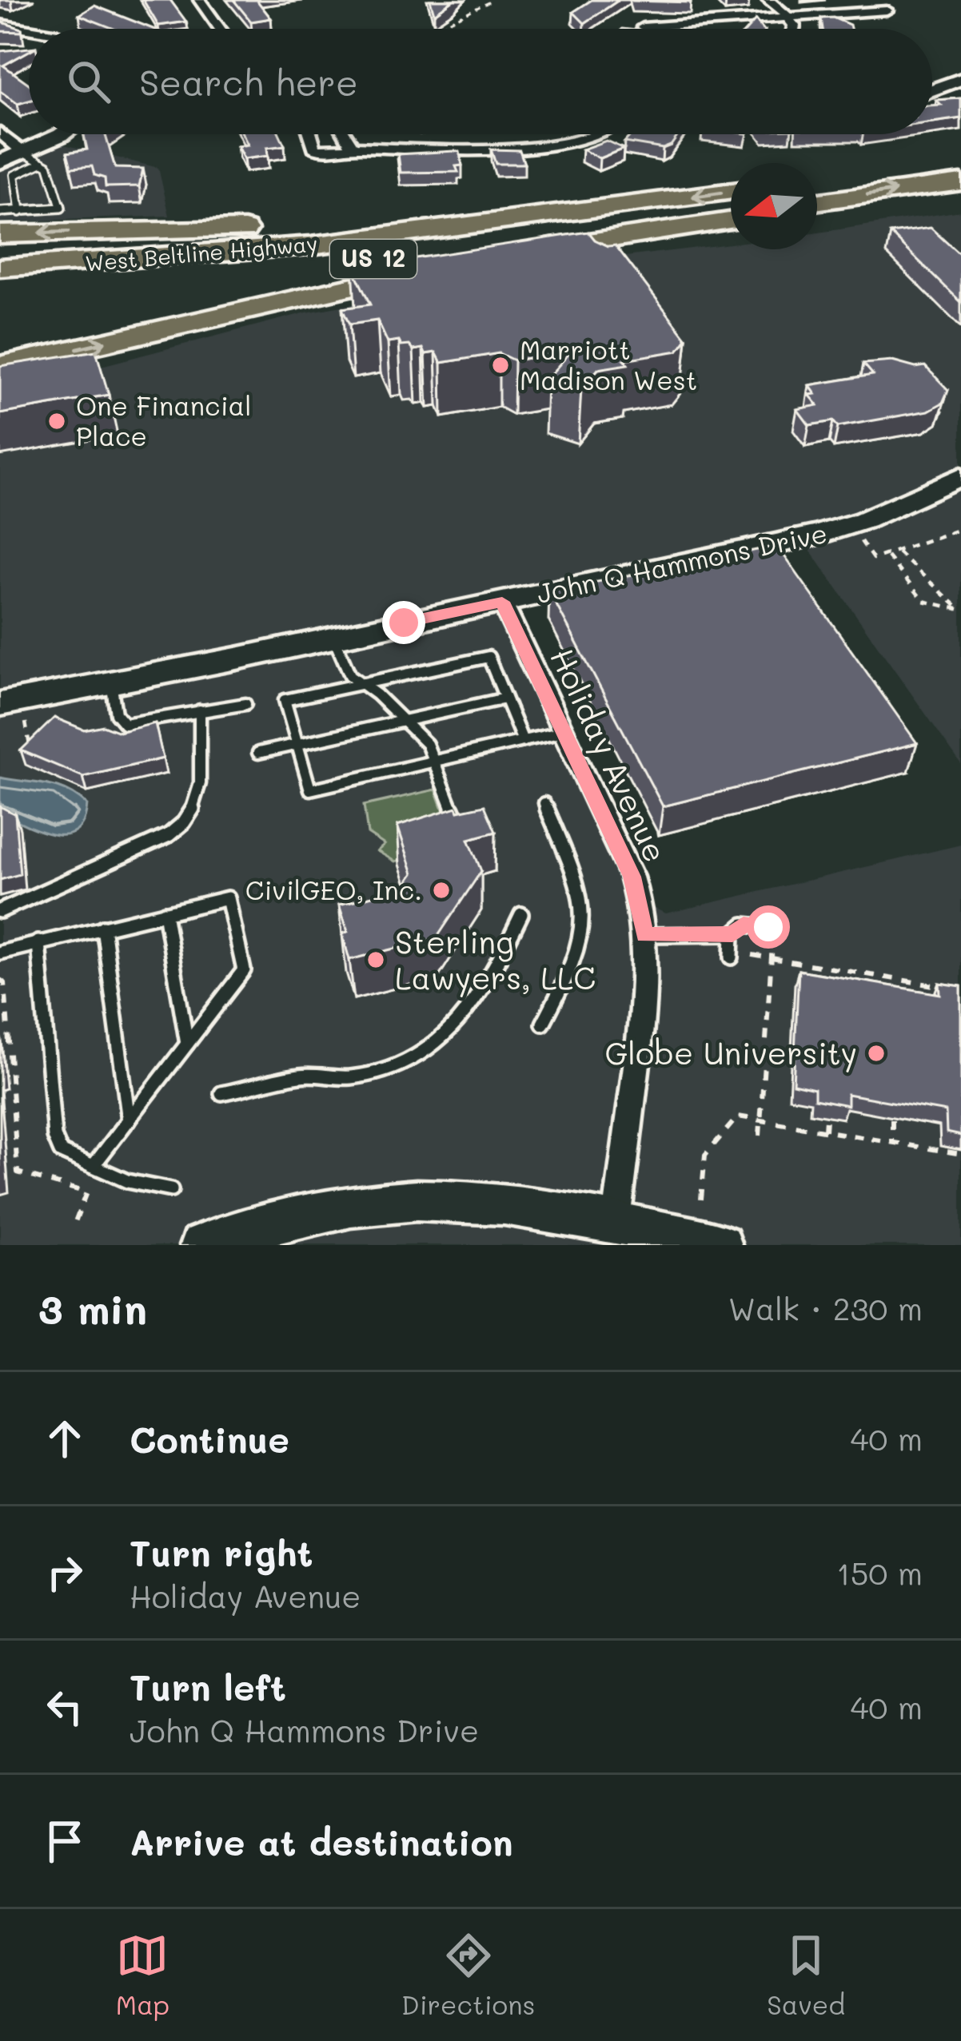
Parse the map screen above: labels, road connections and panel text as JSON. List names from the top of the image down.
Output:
{
  "streets": {
    "highway": ["West Beltline Highway", "US 12"],
    "street": ["John Q Hammons Drive", "Holiday Avenue"]
  },
  "crossings": [
    ["John Q Hammons Drive", "Holiday Avenue"]
  ],
  "places": [
    "Marriott Madison West",
    "One Financial Place",
    "CivilGEO, Inc.",
    "Sterling Lawyers, LLC",
    "Globe University"
  ],
  "north": "left",
  "page": {
    "search": "Search here",
    "heading": ["3 min", "Walk · 230 m"],
    "list": [
      ["Continue", "40 m"],
      ["Turn right", "Holiday Avenue", "150 m"],
      ["Turn left", "John Q Hammons Drive", "40 m"],
      "Arrive at destination"
    ],
    "nav": ["Map", "Directions", "Saved"]
  }
}
